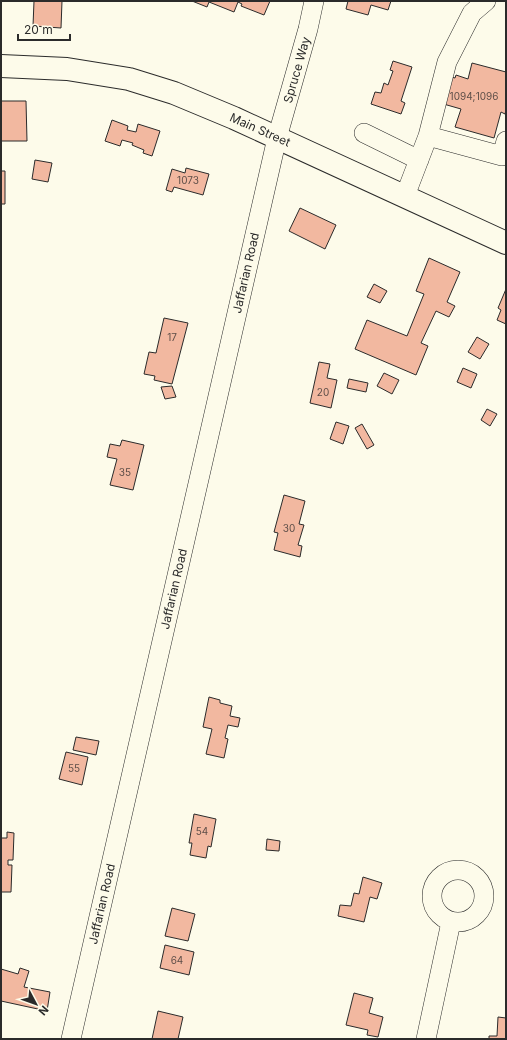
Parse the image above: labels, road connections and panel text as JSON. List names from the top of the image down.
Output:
{
  "streets": {
    "highway": ["Main Street"],
    "street": ["Spruce Way", "Jaffarian Road"]
  },
  "crossings": [
    ["Spruce Way", "Main Street"],
    ["Spruce Way", "Jaffarian Road"],
    ["Main Street", "Jaffarian Road"]
  ],
  "house_numbers": [
    "1094;1096",
    "1073",
    "17",
    "20",
    "35",
    "30",
    "55",
    "54",
    "64"
  ],
  "scale_bar": "20 m",
  "north": "bottom right"
}
